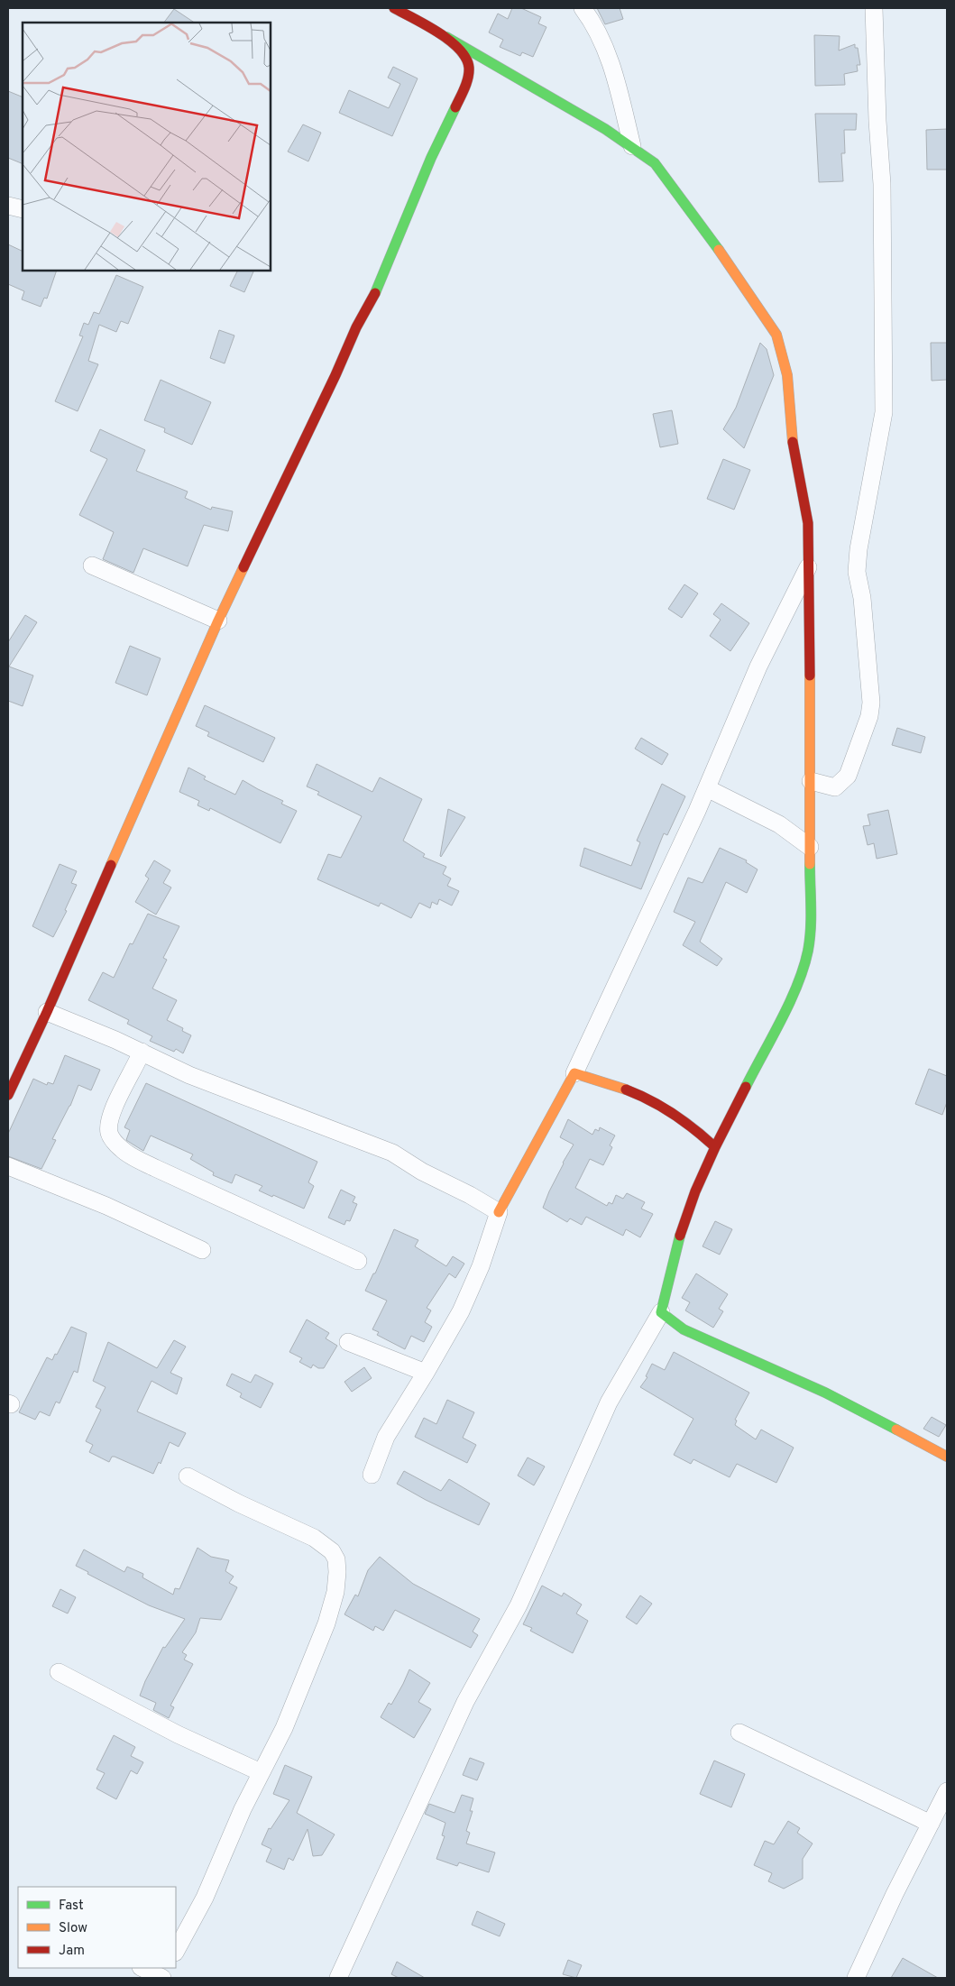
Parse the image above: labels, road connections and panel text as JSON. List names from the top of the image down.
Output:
{
  "legend": ["Fast", "Slow", "Jam"]
}
